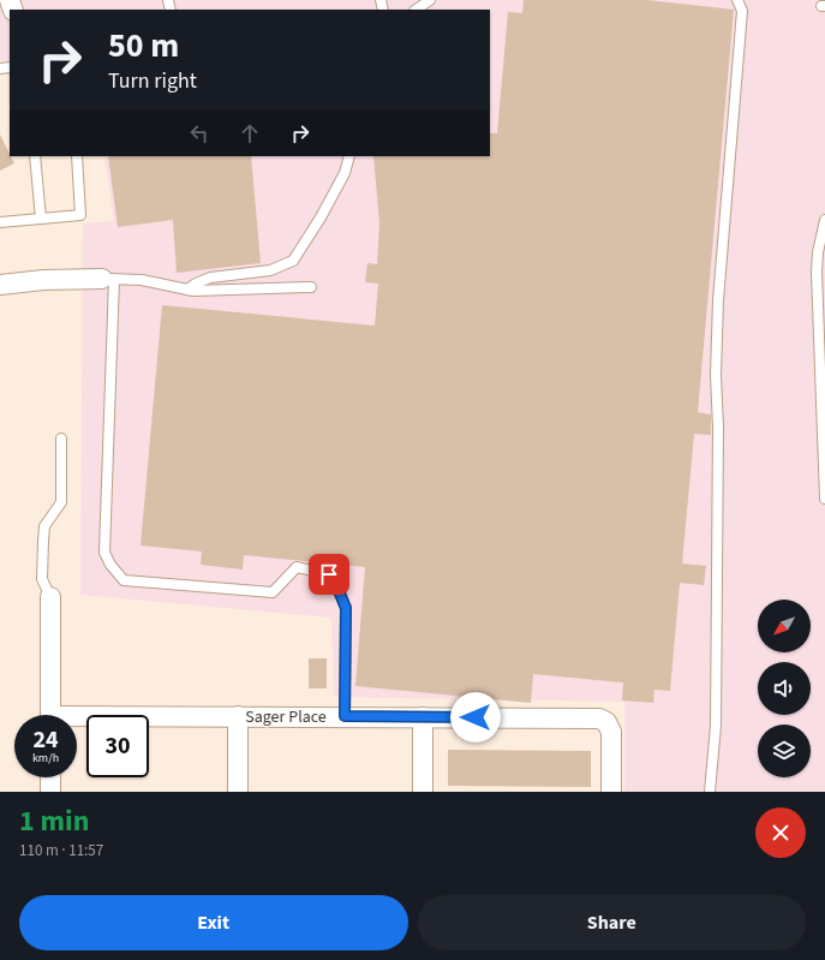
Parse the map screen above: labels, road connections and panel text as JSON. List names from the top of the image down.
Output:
{
  "streets": {
    "street": ["Sager Place"]
  },
  "north": "bottom left",
  "page": {
    "turn": ["50 m", "Turn right"],
    "speed": "24 km/h",
    "limit": "30",
    "heading": ["1 min", "110 m · 11:57"],
    "buttons": ["Exit", "Share"]
  }
}
